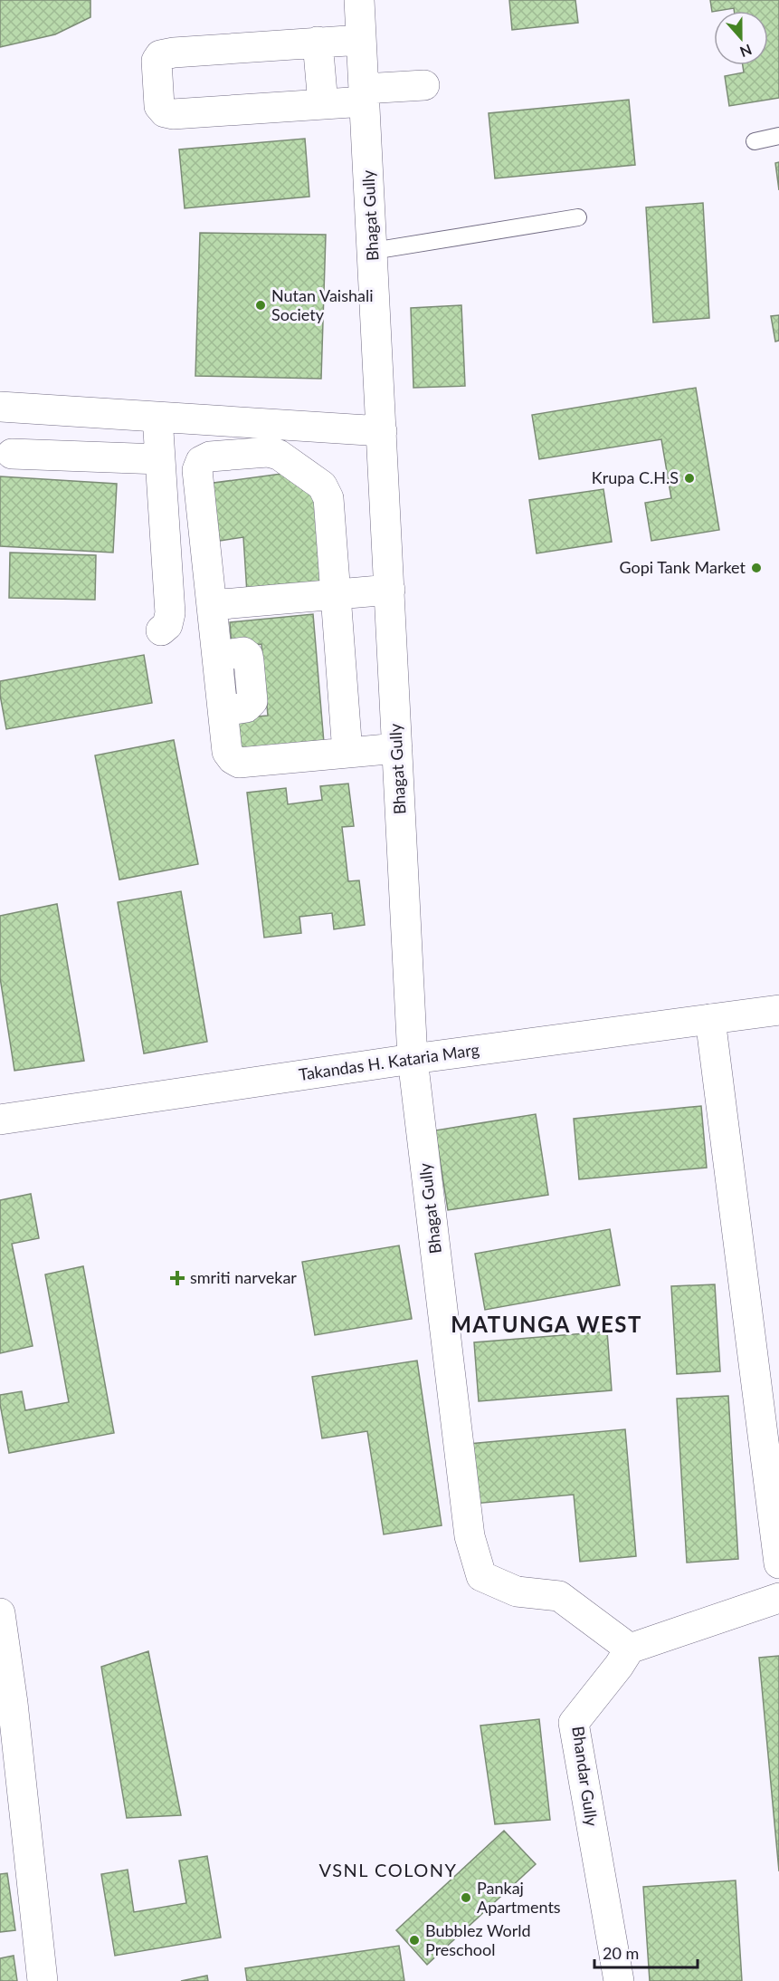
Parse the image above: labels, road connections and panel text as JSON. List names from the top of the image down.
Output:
{
  "streets": {
    "street": ["Bhagat Gully", "Takandas H. Kataria Marg", "Bhandar Gully"]
  },
  "crossings": [
    ["Bhagat Gully", "Takandas H. Kataria Marg"],
    ["Bhagat Gully", "Bhandar Gully"]
  ],
  "districts": ["MATUNGA WEST", "VSNL COLONY"],
  "places": {
    "other": [
      "Nutan Vaishali Society",
      "Krupa C.H.S",
      "Gopi Tank Market",
      "Pankaj Apartments",
      "Bubblez World Preschool"
    ],
    "health": ["smriti narvekar"]
  },
  "scale_bar": "20 m",
  "north": "bottom"
}
